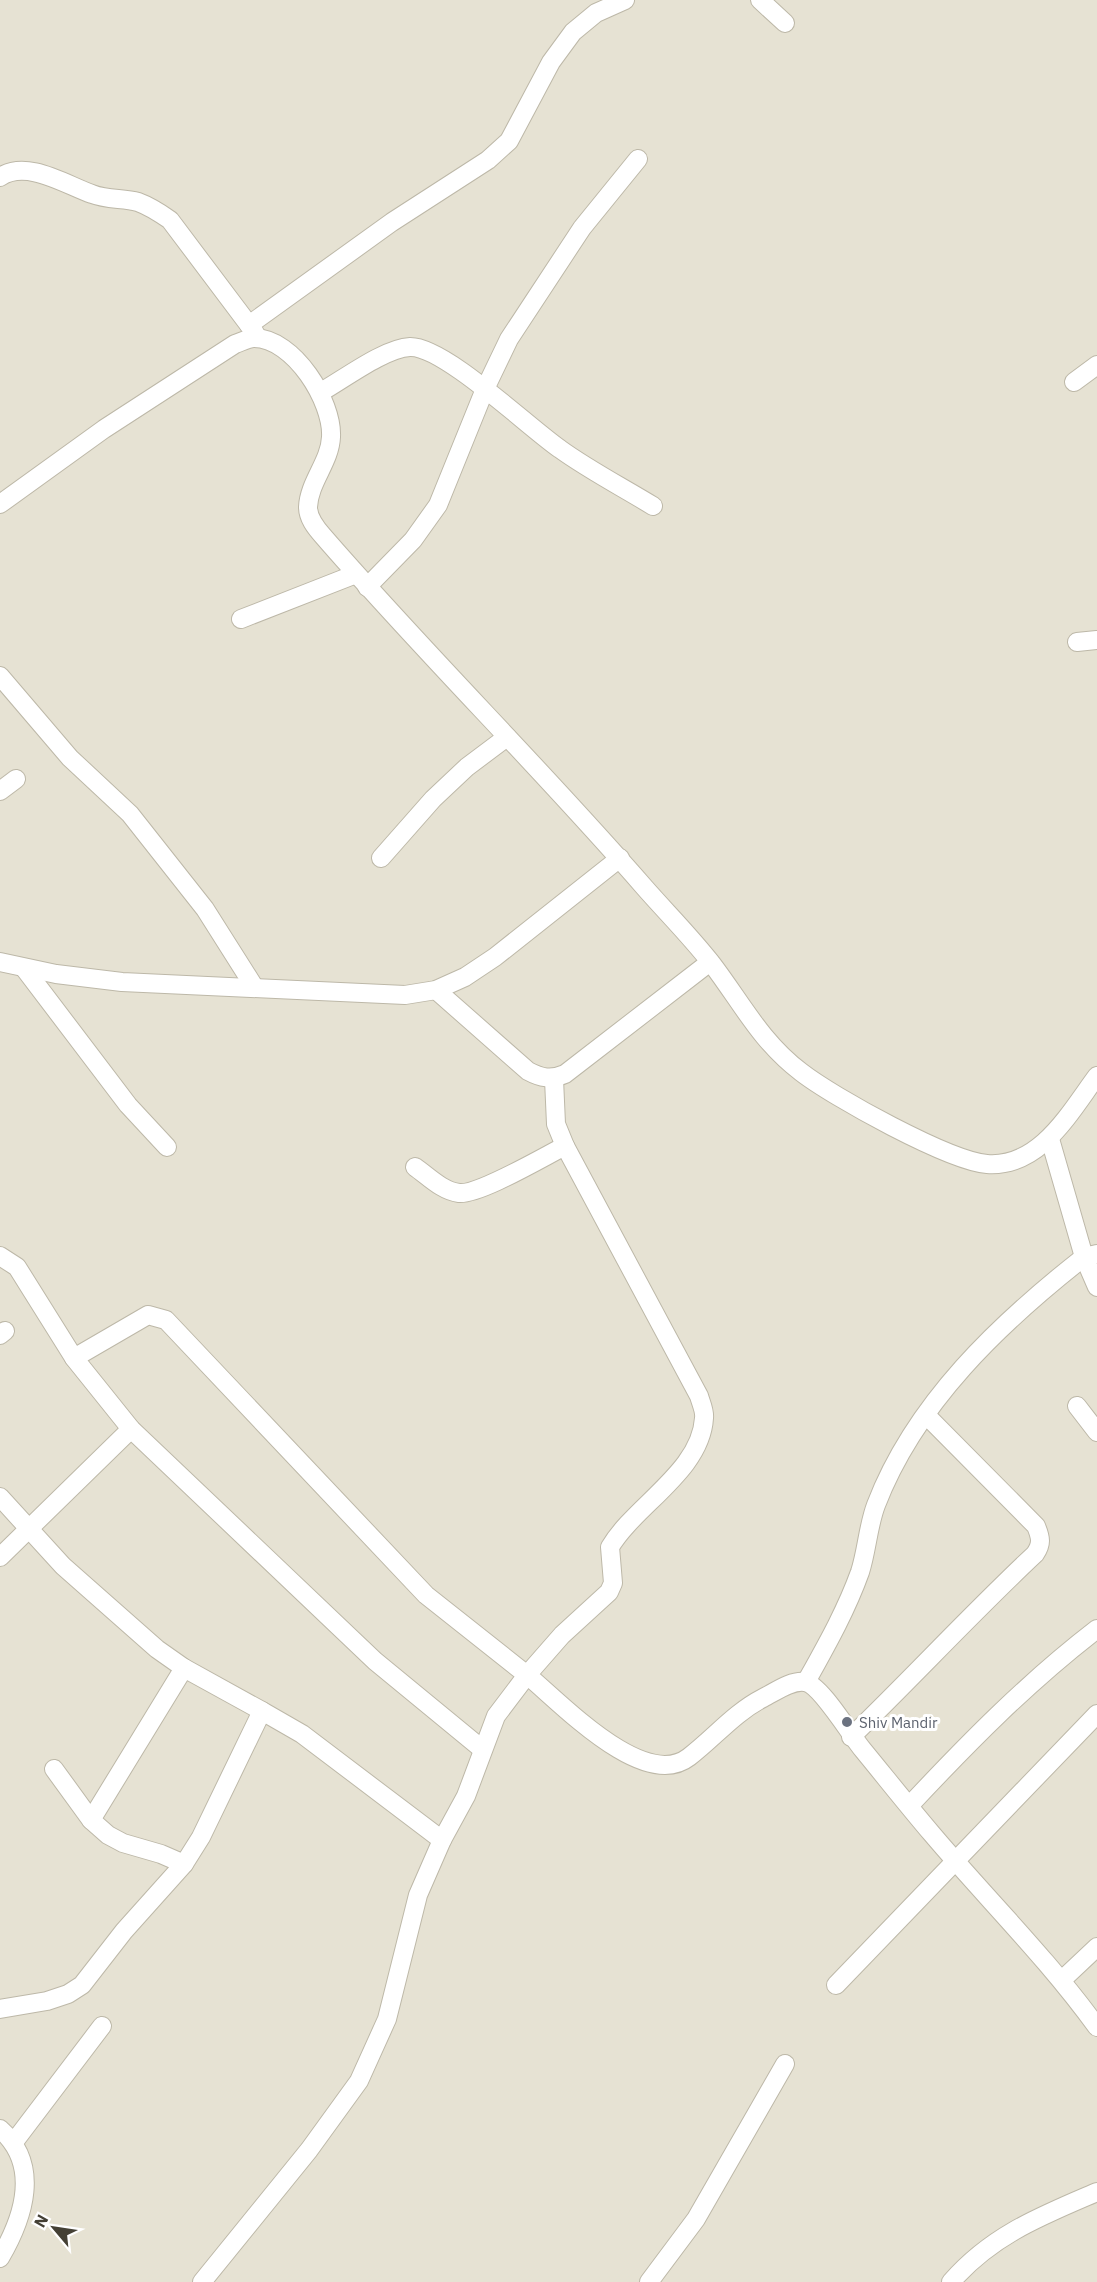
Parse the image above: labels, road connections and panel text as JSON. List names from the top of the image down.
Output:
{
  "places": ["Shiv Mandir"],
  "north": "top left"
}
